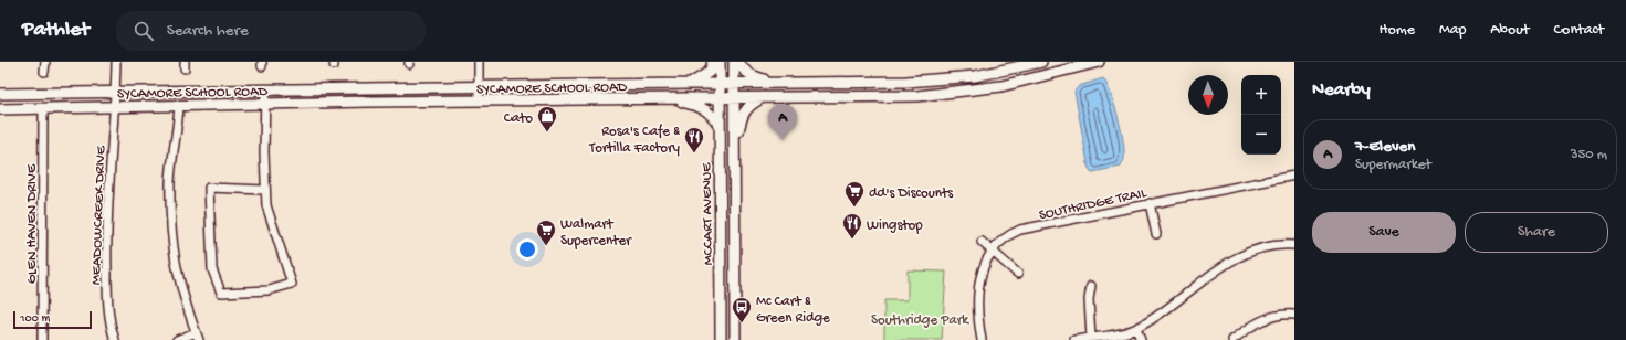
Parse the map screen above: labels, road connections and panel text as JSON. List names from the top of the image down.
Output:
{
  "streets": {
    "main road": ["SYCAMORE SCHOOL ROAD", "MCCART AVENUE"],
    "street": ["SOUTHRIDGE TRAIL", "MEADOWCREEK DRIVE", "GLEN HAVEN DRIVE"]
  },
  "crossings": [
    ["SYCAMORE SCHOOL ROAD", "MCCART AVENUE"],
    ["SYCAMORE SCHOOL ROAD", "MEADOWCREEK DRIVE"],
    ["SYCAMORE SCHOOL ROAD", "GLEN HAVEN DRIVE"]
  ],
  "parks": ["Southridge Park"],
  "places": {
    "shop": ["Cato"],
    "restaurant": ["Rosa's Cafe & Tortilla Factory", "Wingstop"],
    "supermarket": ["dd's Discounts", "Walmart Supercenter"],
    "bus stop": ["Mc Cart & Green Ridge"]
  },
  "scale_bar": "100 m",
  "north": "bottom",
  "page": {
    "header": "Pathlet",
    "search": "Search here",
    "nav": [
      "Home",
      "Map",
      "About",
      "Contact"
    ],
    "heading": "Nearby",
    "map_buttons": ["+", "−"],
    "pins": "A",
    "list": [
      {
        "mark": "A",
        "name": "7-Eleven",
        "note": "Supermarket",
        "value": "350 m"
      }
    ],
    "buttons": ["Save", "Share"],
    "scale": "100 m"
  }
}
